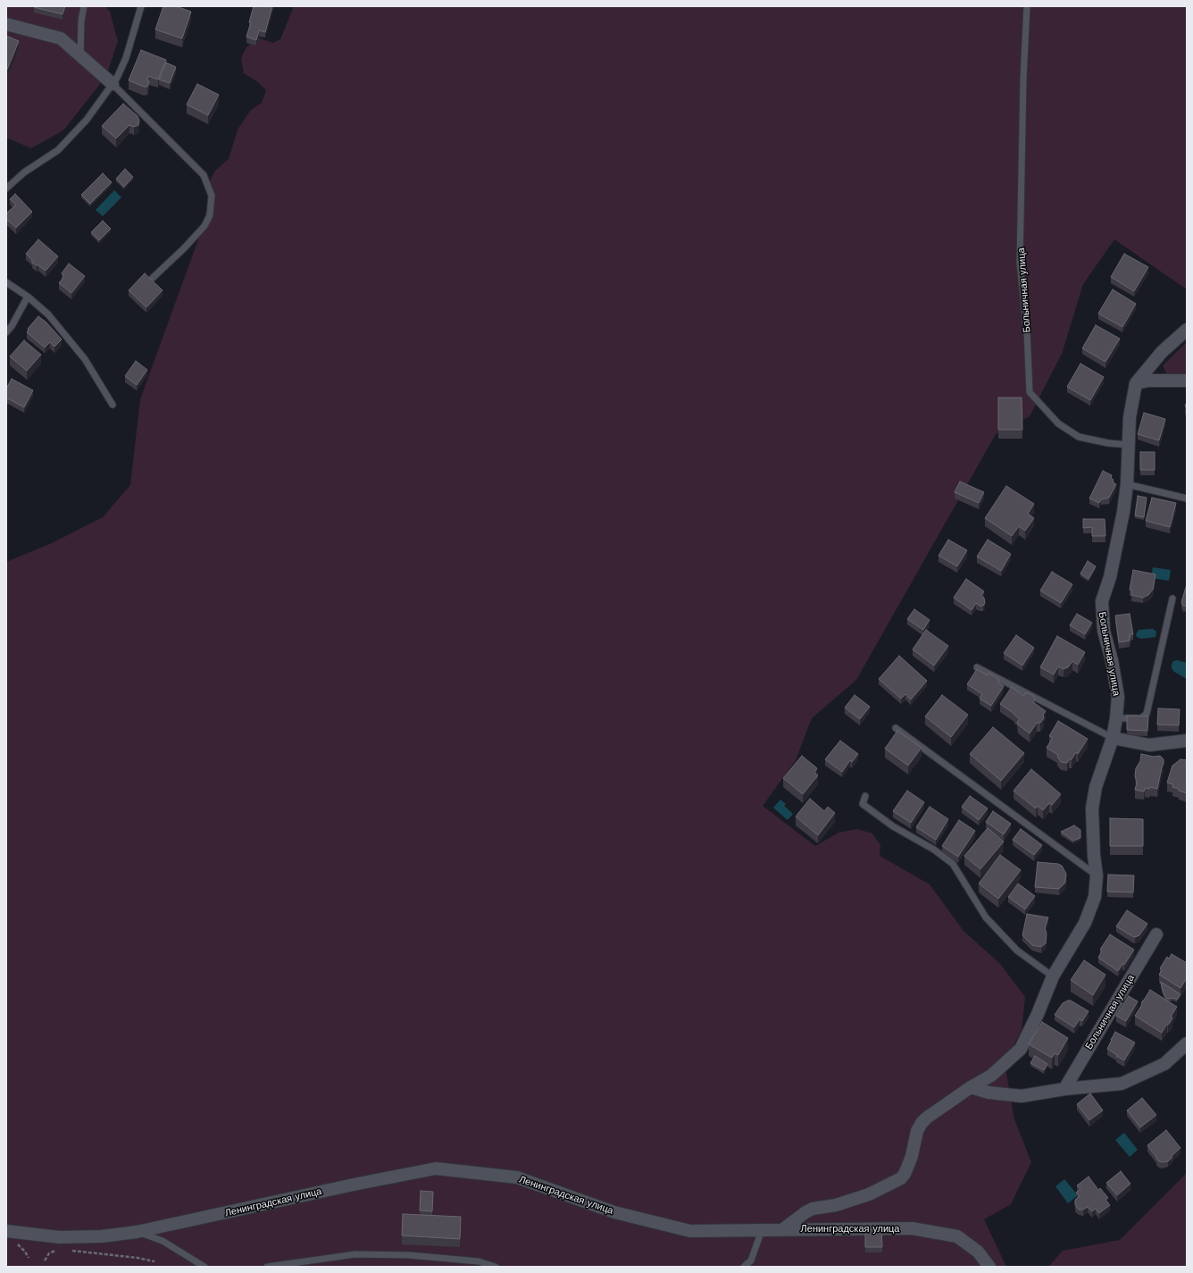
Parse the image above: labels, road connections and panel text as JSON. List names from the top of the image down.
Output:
{
  "streets": {
    "street": ["Больничная улица", "Ленинградская улица"]
  },
  "crossings": [
    ["Больничная улица", "Ленинградская улица"]
  ]
}
